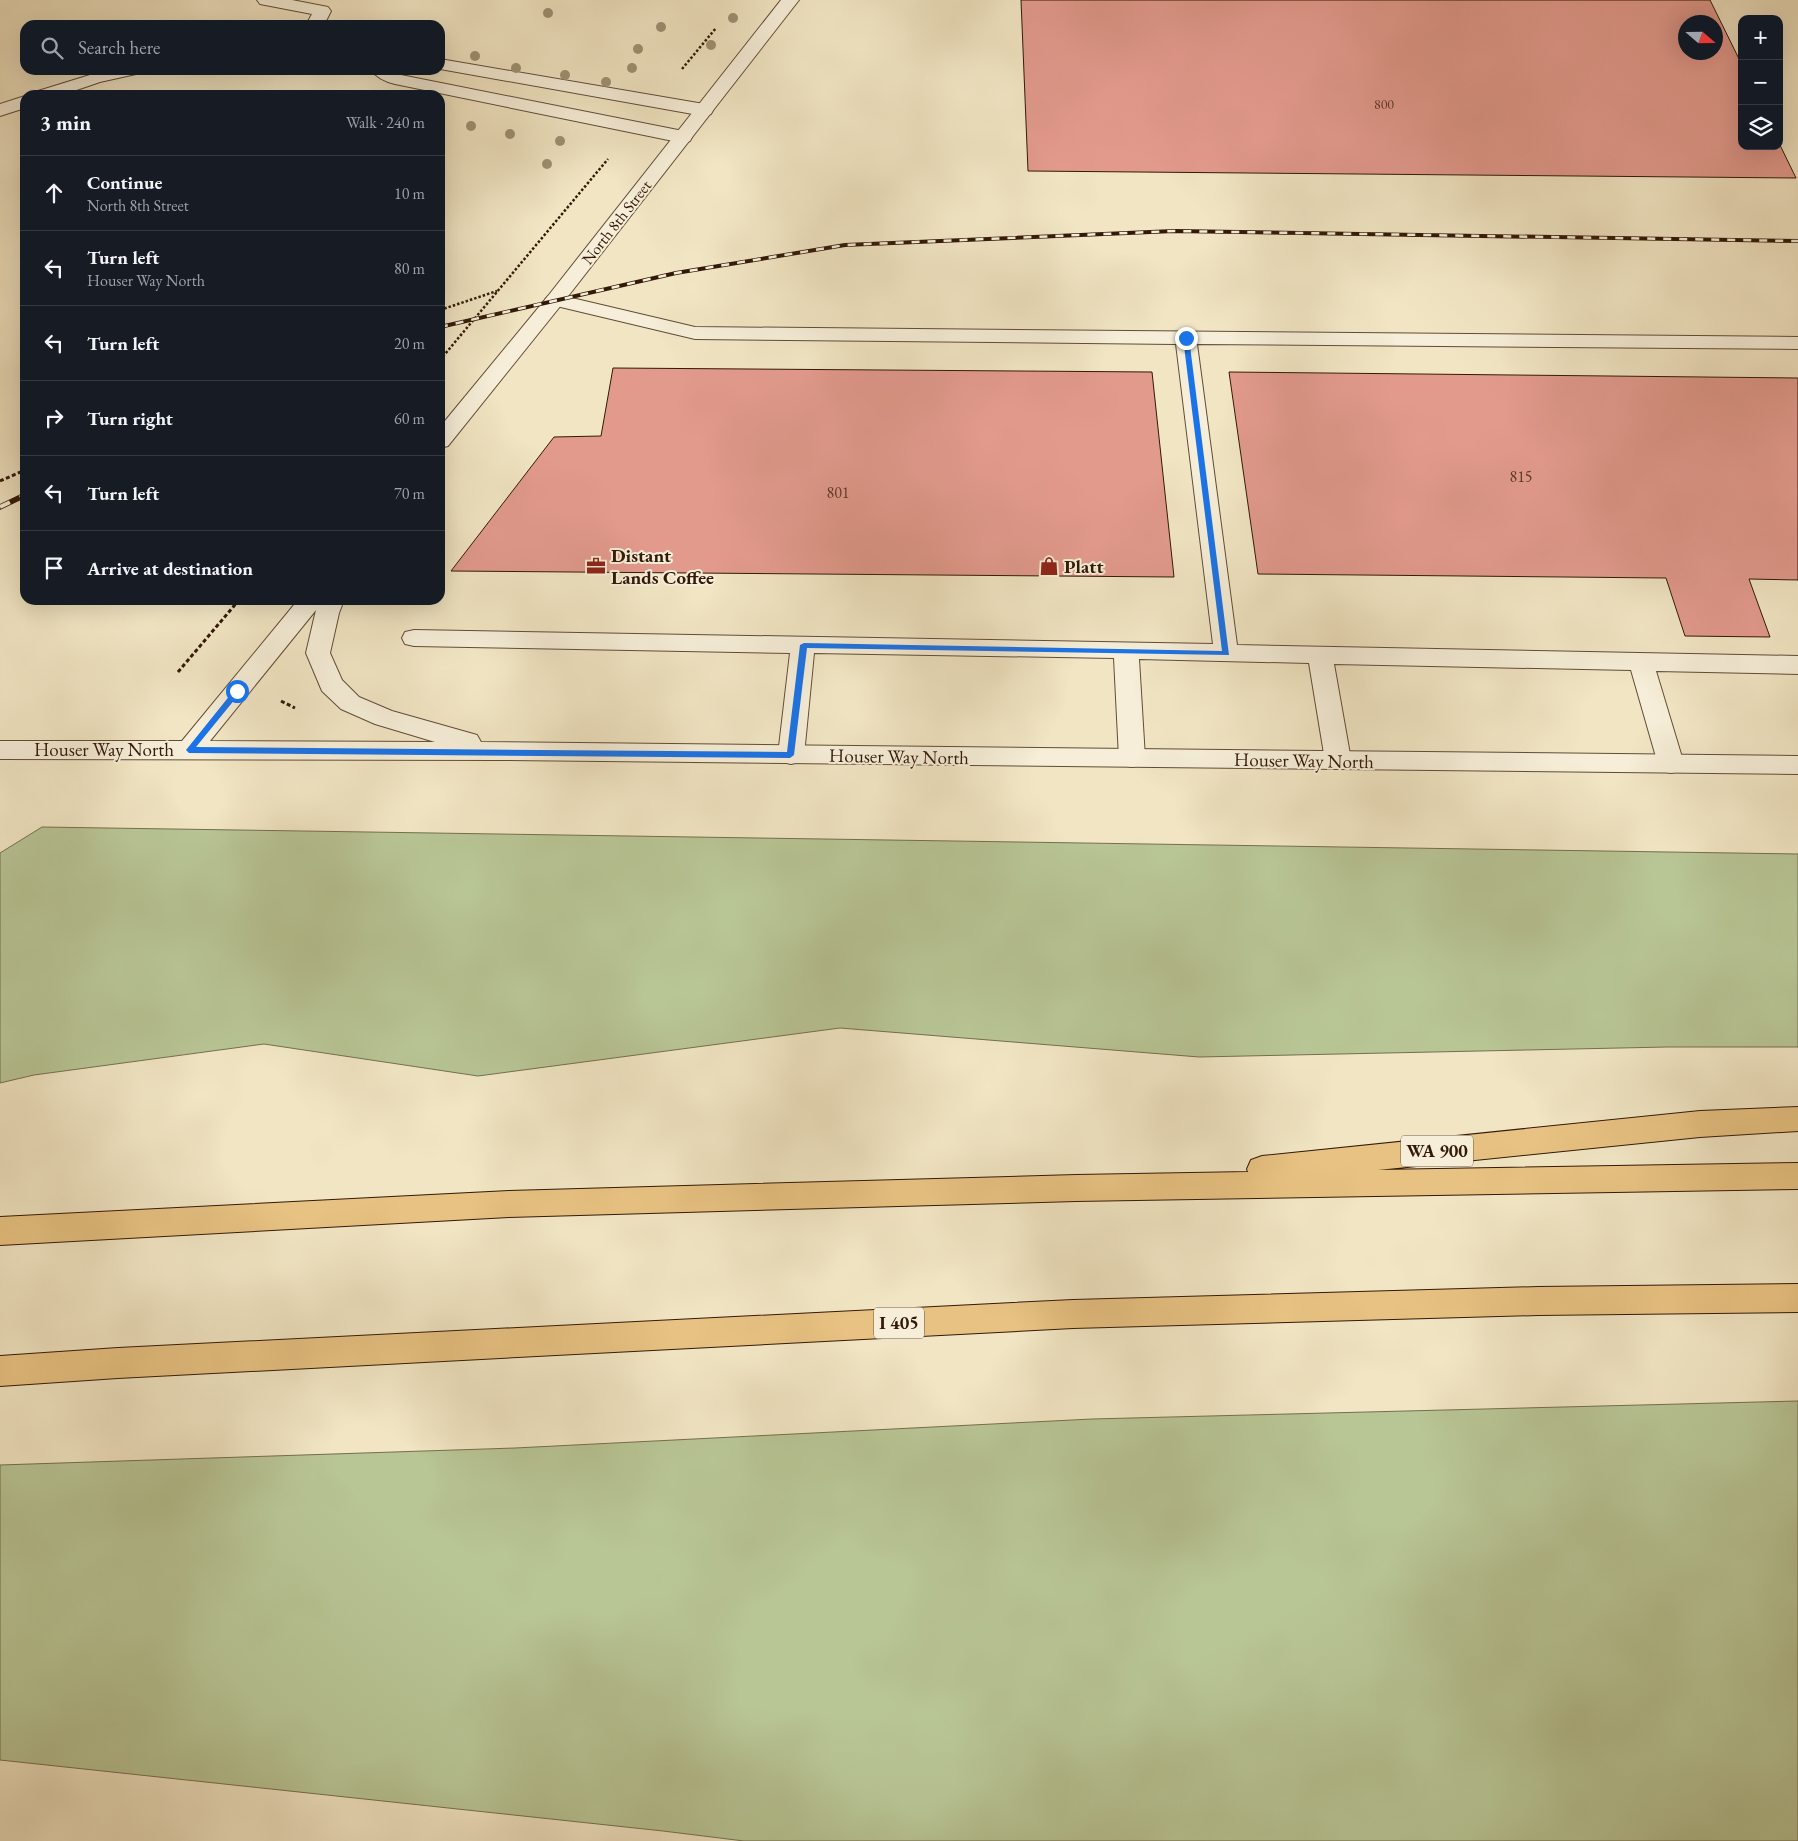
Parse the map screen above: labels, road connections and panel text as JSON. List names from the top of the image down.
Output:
{
  "streets": {
    "highway": ["WA 900", "I 405"],
    "street": ["North 8th Street", "Houser Way North"]
  },
  "places": {
    "office": ["Distant Lands Coffee"],
    "shop": ["Platt"]
  },
  "house_numbers": ["800", "815", "801"],
  "north": "right",
  "page": {
    "map_buttons": ["+", "−"],
    "search": "Search here",
    "heading": ["3 min", "Walk · 240 m"],
    "list": [
      ["Continue", "North 8th Street", "10 m"],
      ["Turn left", "Houser Way North", "80 m"],
      ["Turn left", "20 m"],
      ["Turn right", "60 m"],
      ["Turn left", "70 m"],
      "Arrive at destination"
    ]
  }
}
